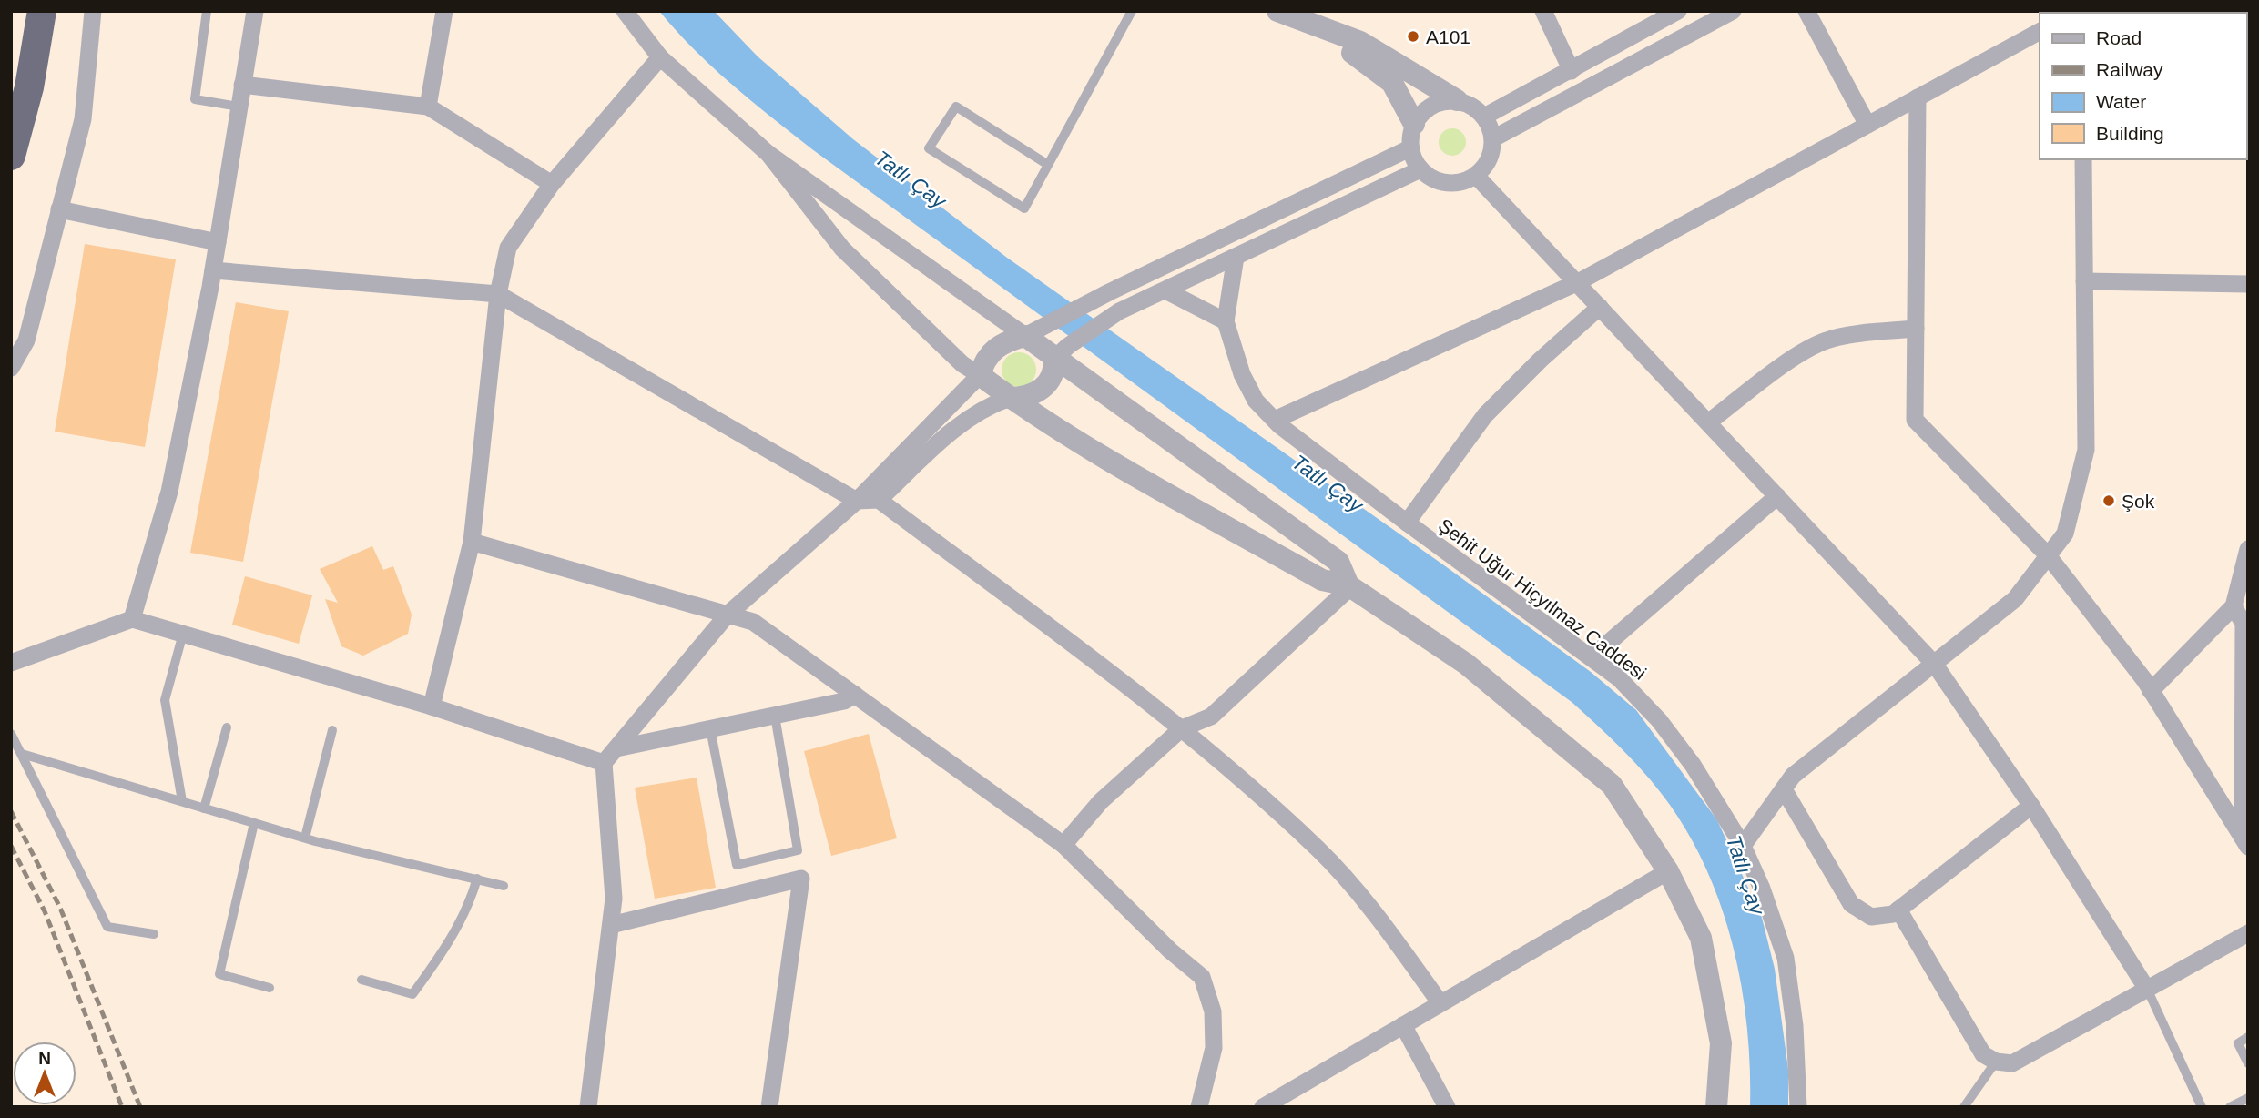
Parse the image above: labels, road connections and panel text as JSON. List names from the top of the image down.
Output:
{
  "streets": {
    "street": ["Şehit Uğur Hiçyılmaz Caddesi"]
  },
  "water": ["Tatlı Çay"],
  "places": ["A101", "Şok"],
  "legend": [
    "Road",
    "Railway",
    "Water",
    "Building"
  ],
  "north": "top"
}
